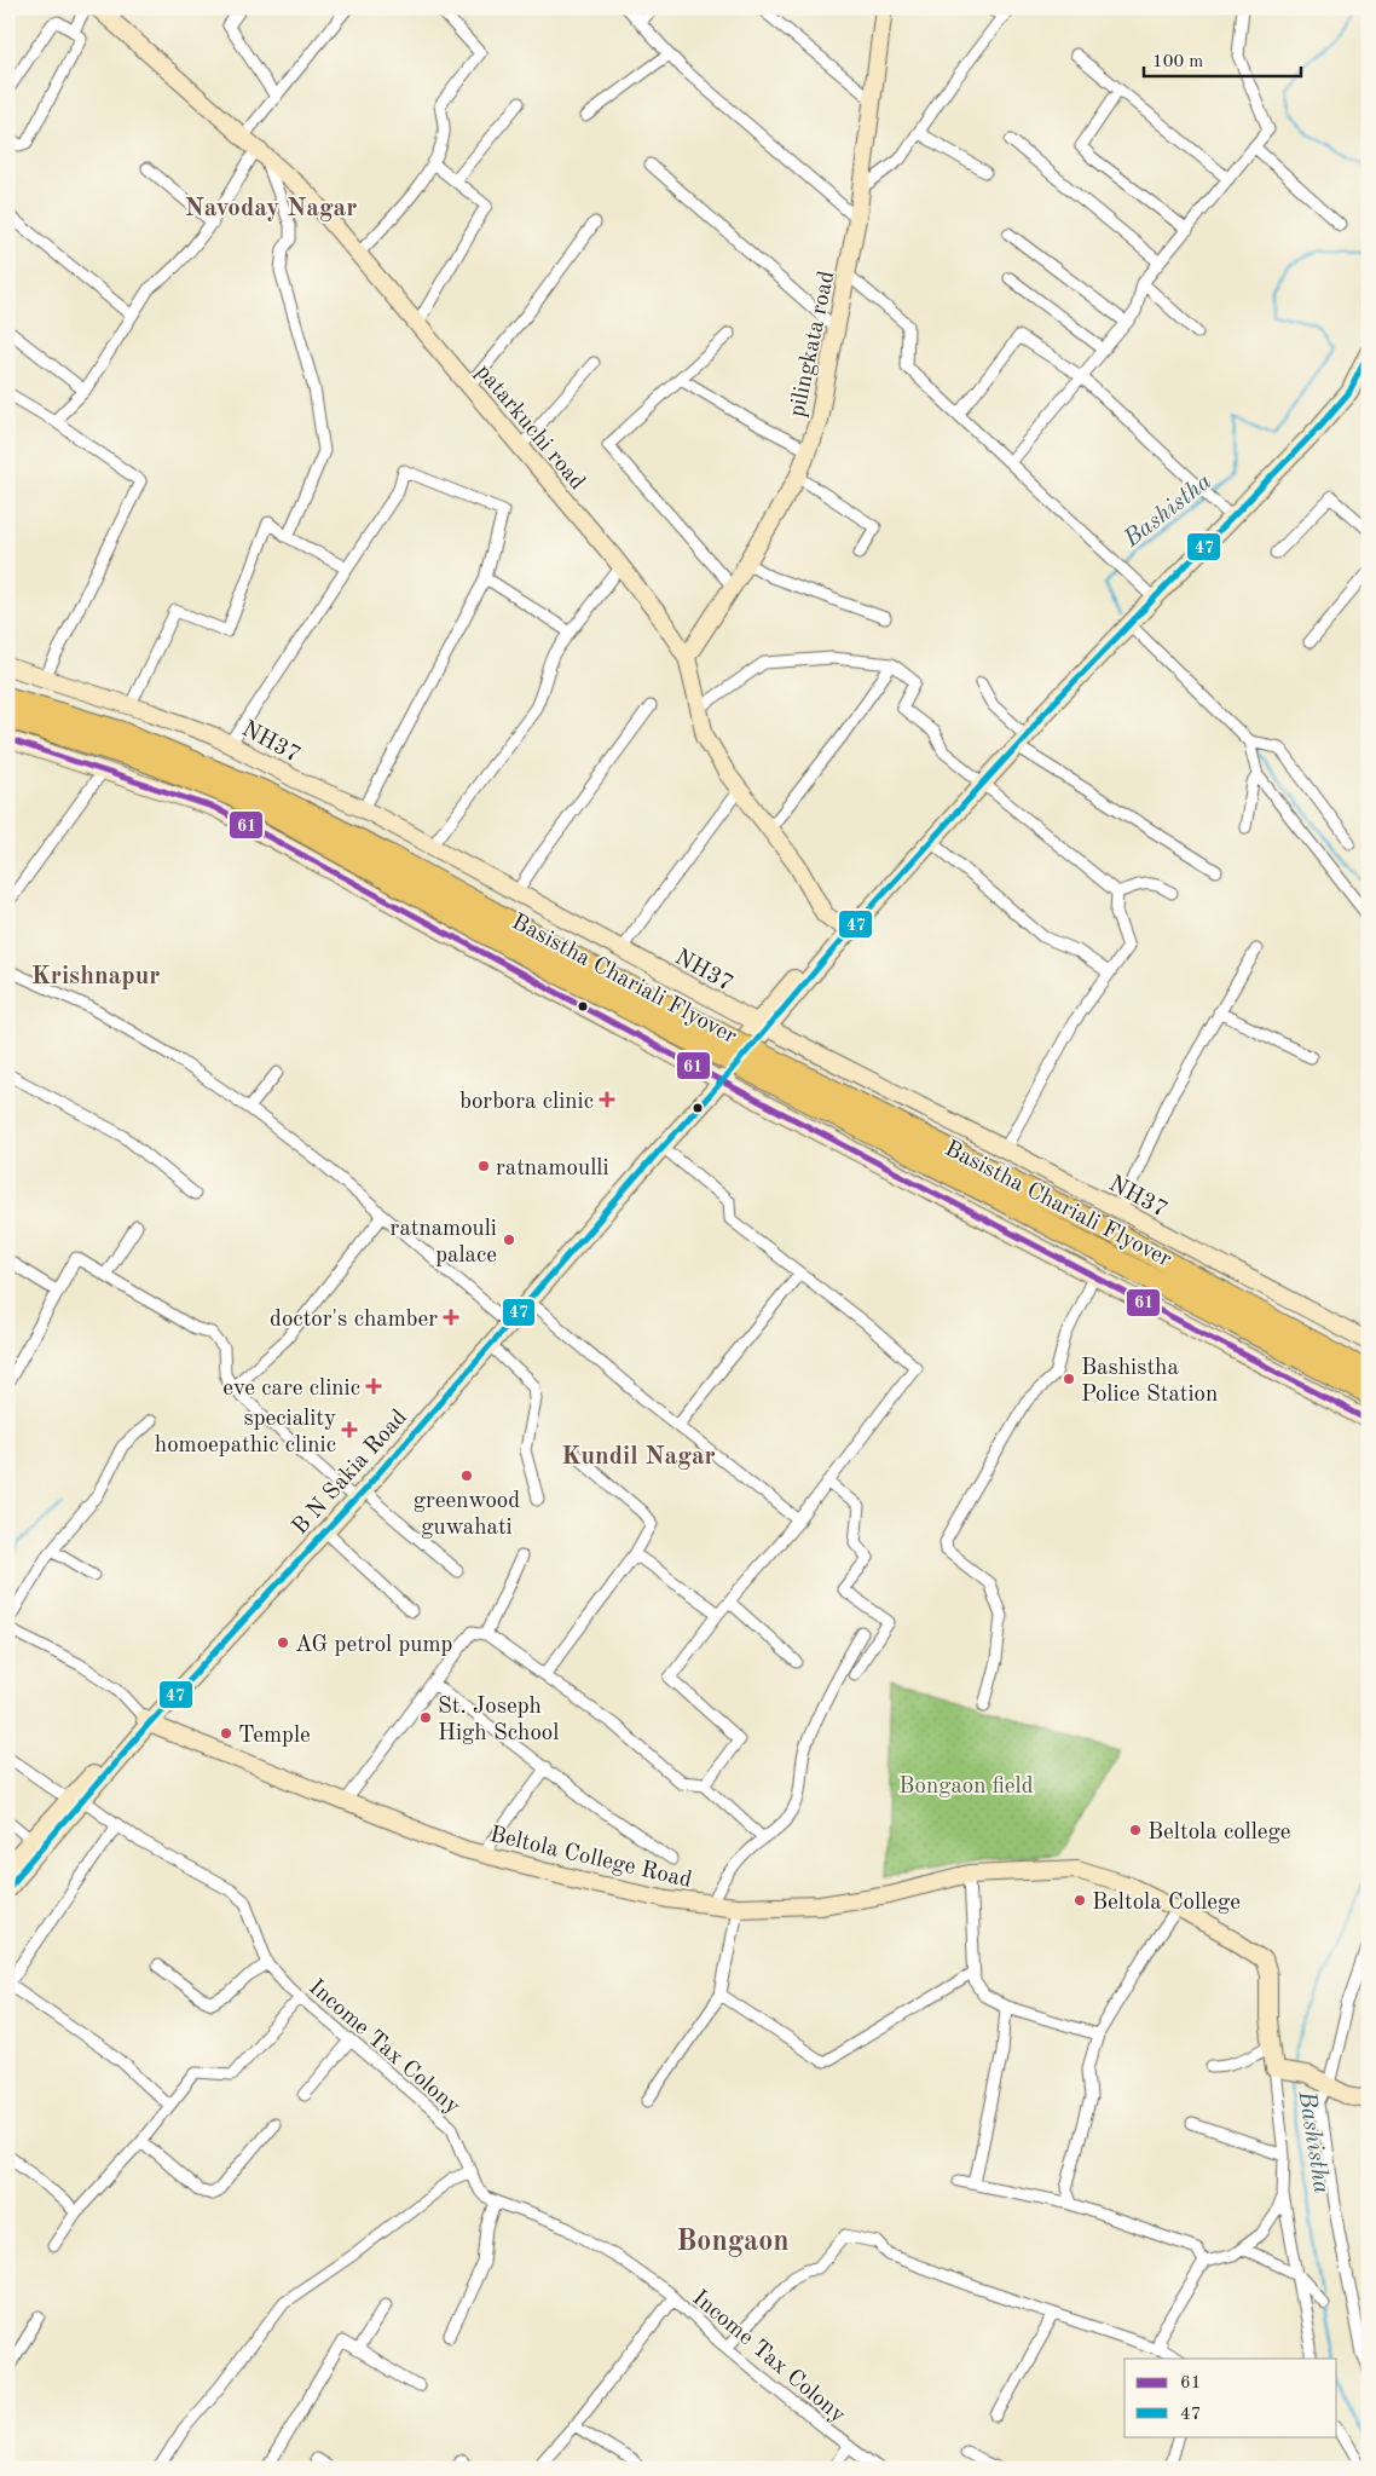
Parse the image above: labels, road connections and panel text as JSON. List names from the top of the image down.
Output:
{
  "streets": {
    "highway": ["Basistha Chariali Flyover"],
    "street": [
      "pilingkata road",
      "patarkuchi road",
      "NH37",
      "B N Sakia Road",
      "Beltola College Road",
      "Income Tax Colony"
    ]
  },
  "crossings": [
    ["pilingkata road", "patarkuchi road"],
    ["B N Sakia Road", "Beltola College Road"],
    ["B N Sakia Road", "Income Tax Colony"]
  ],
  "districts": [
    "Navoday Nagar",
    "Krishnapur",
    "Kundil Nagar",
    "Bongaon"
  ],
  "water": ["Bashistha"],
  "parks": ["Bongaon field"],
  "places": {
    "health": [
      "borbora clinic",
      "doctor's chamber",
      "eve care clinic",
      "speciality homoepathic clinic"
    ],
    "other": [
      "ratnamoulli",
      "ratnamouli palace",
      "Bashistha Police Station",
      "greenwood guwahati",
      "AG petrol pump",
      "St. Joseph High School",
      "Temple",
      "Beltola college",
      "Beltola College"
    ]
  },
  "lines": ["transit line 47", "transit line 61"],
  "legend": ["61", "47"],
  "scale_bar": "100 m"
}
